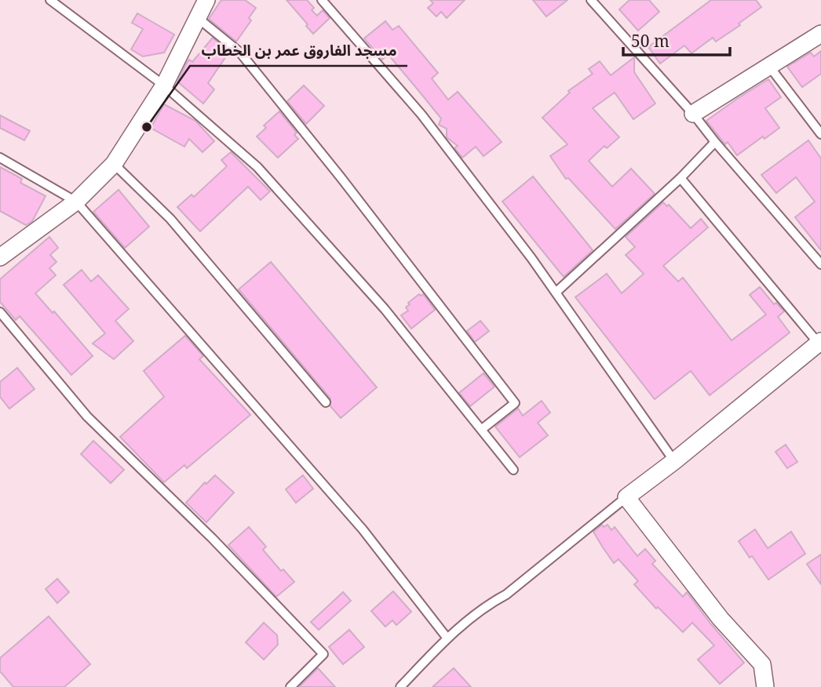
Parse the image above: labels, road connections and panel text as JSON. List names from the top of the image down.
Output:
{
  "places": ["مسجد الفاروق عمر بن الخطاب"],
  "scale_bar": "50 m"
}
